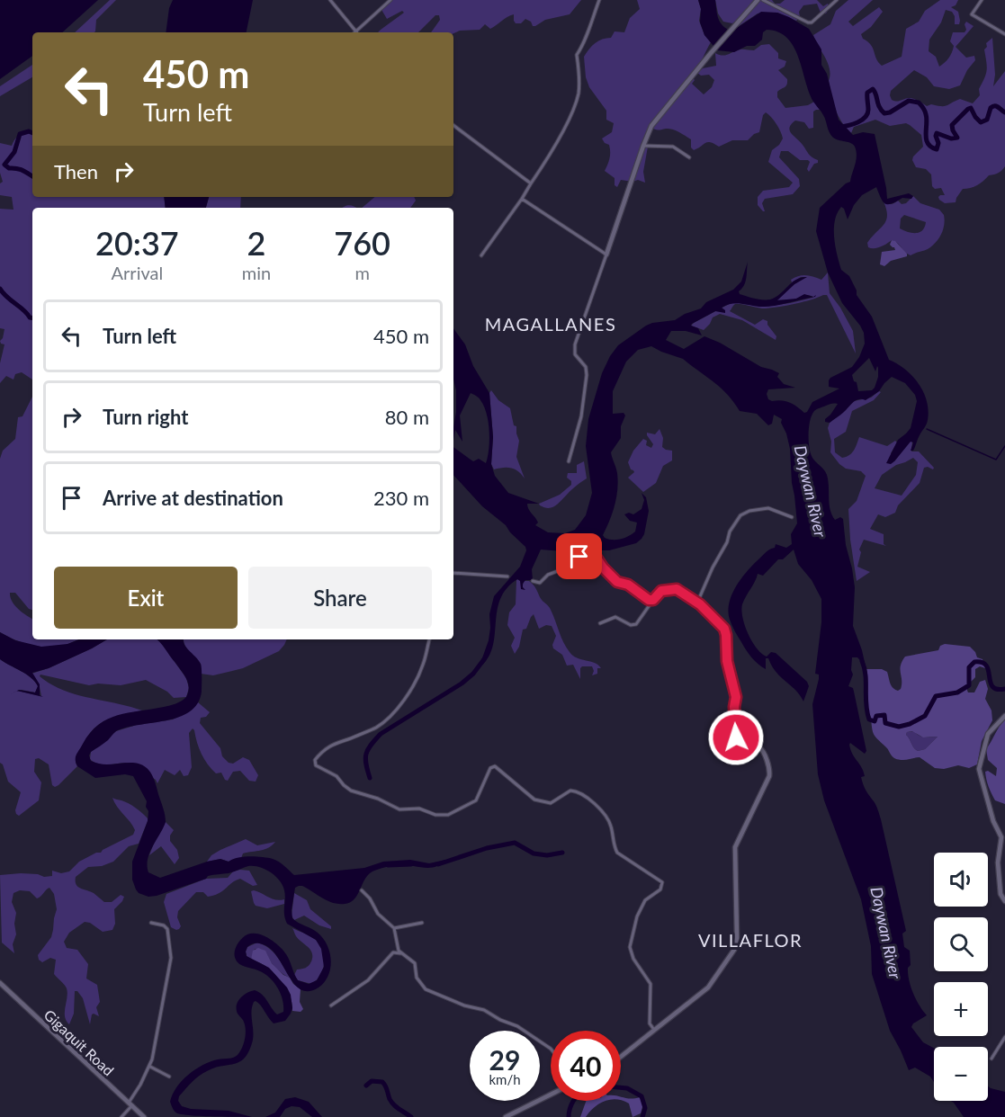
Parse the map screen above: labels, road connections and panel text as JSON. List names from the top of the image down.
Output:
{
  "streets": {
    "street": ["Gigaquit Road"]
  },
  "districts": ["MAGALLANES", "VILLAFLOR"],
  "water": ["Daywan River"],
  "page": {
    "turn": ["450 m", "Turn left"],
    "then": "Then",
    "eta": [
      "20:37",
      "Arrival",
      "2",
      "min",
      "760",
      "m"
    ],
    "list": [
      {
        "name": "Turn left",
        "value": "450 m"
      },
      {
        "name": "Turn right",
        "value": "80 m"
      },
      {
        "name": "Arrive at destination",
        "value": "230 m"
      }
    ],
    "buttons": ["Exit", "Share"],
    "map_buttons": ["+", "−"],
    "speed": "29 km/h",
    "limit": "40"
  }
}
